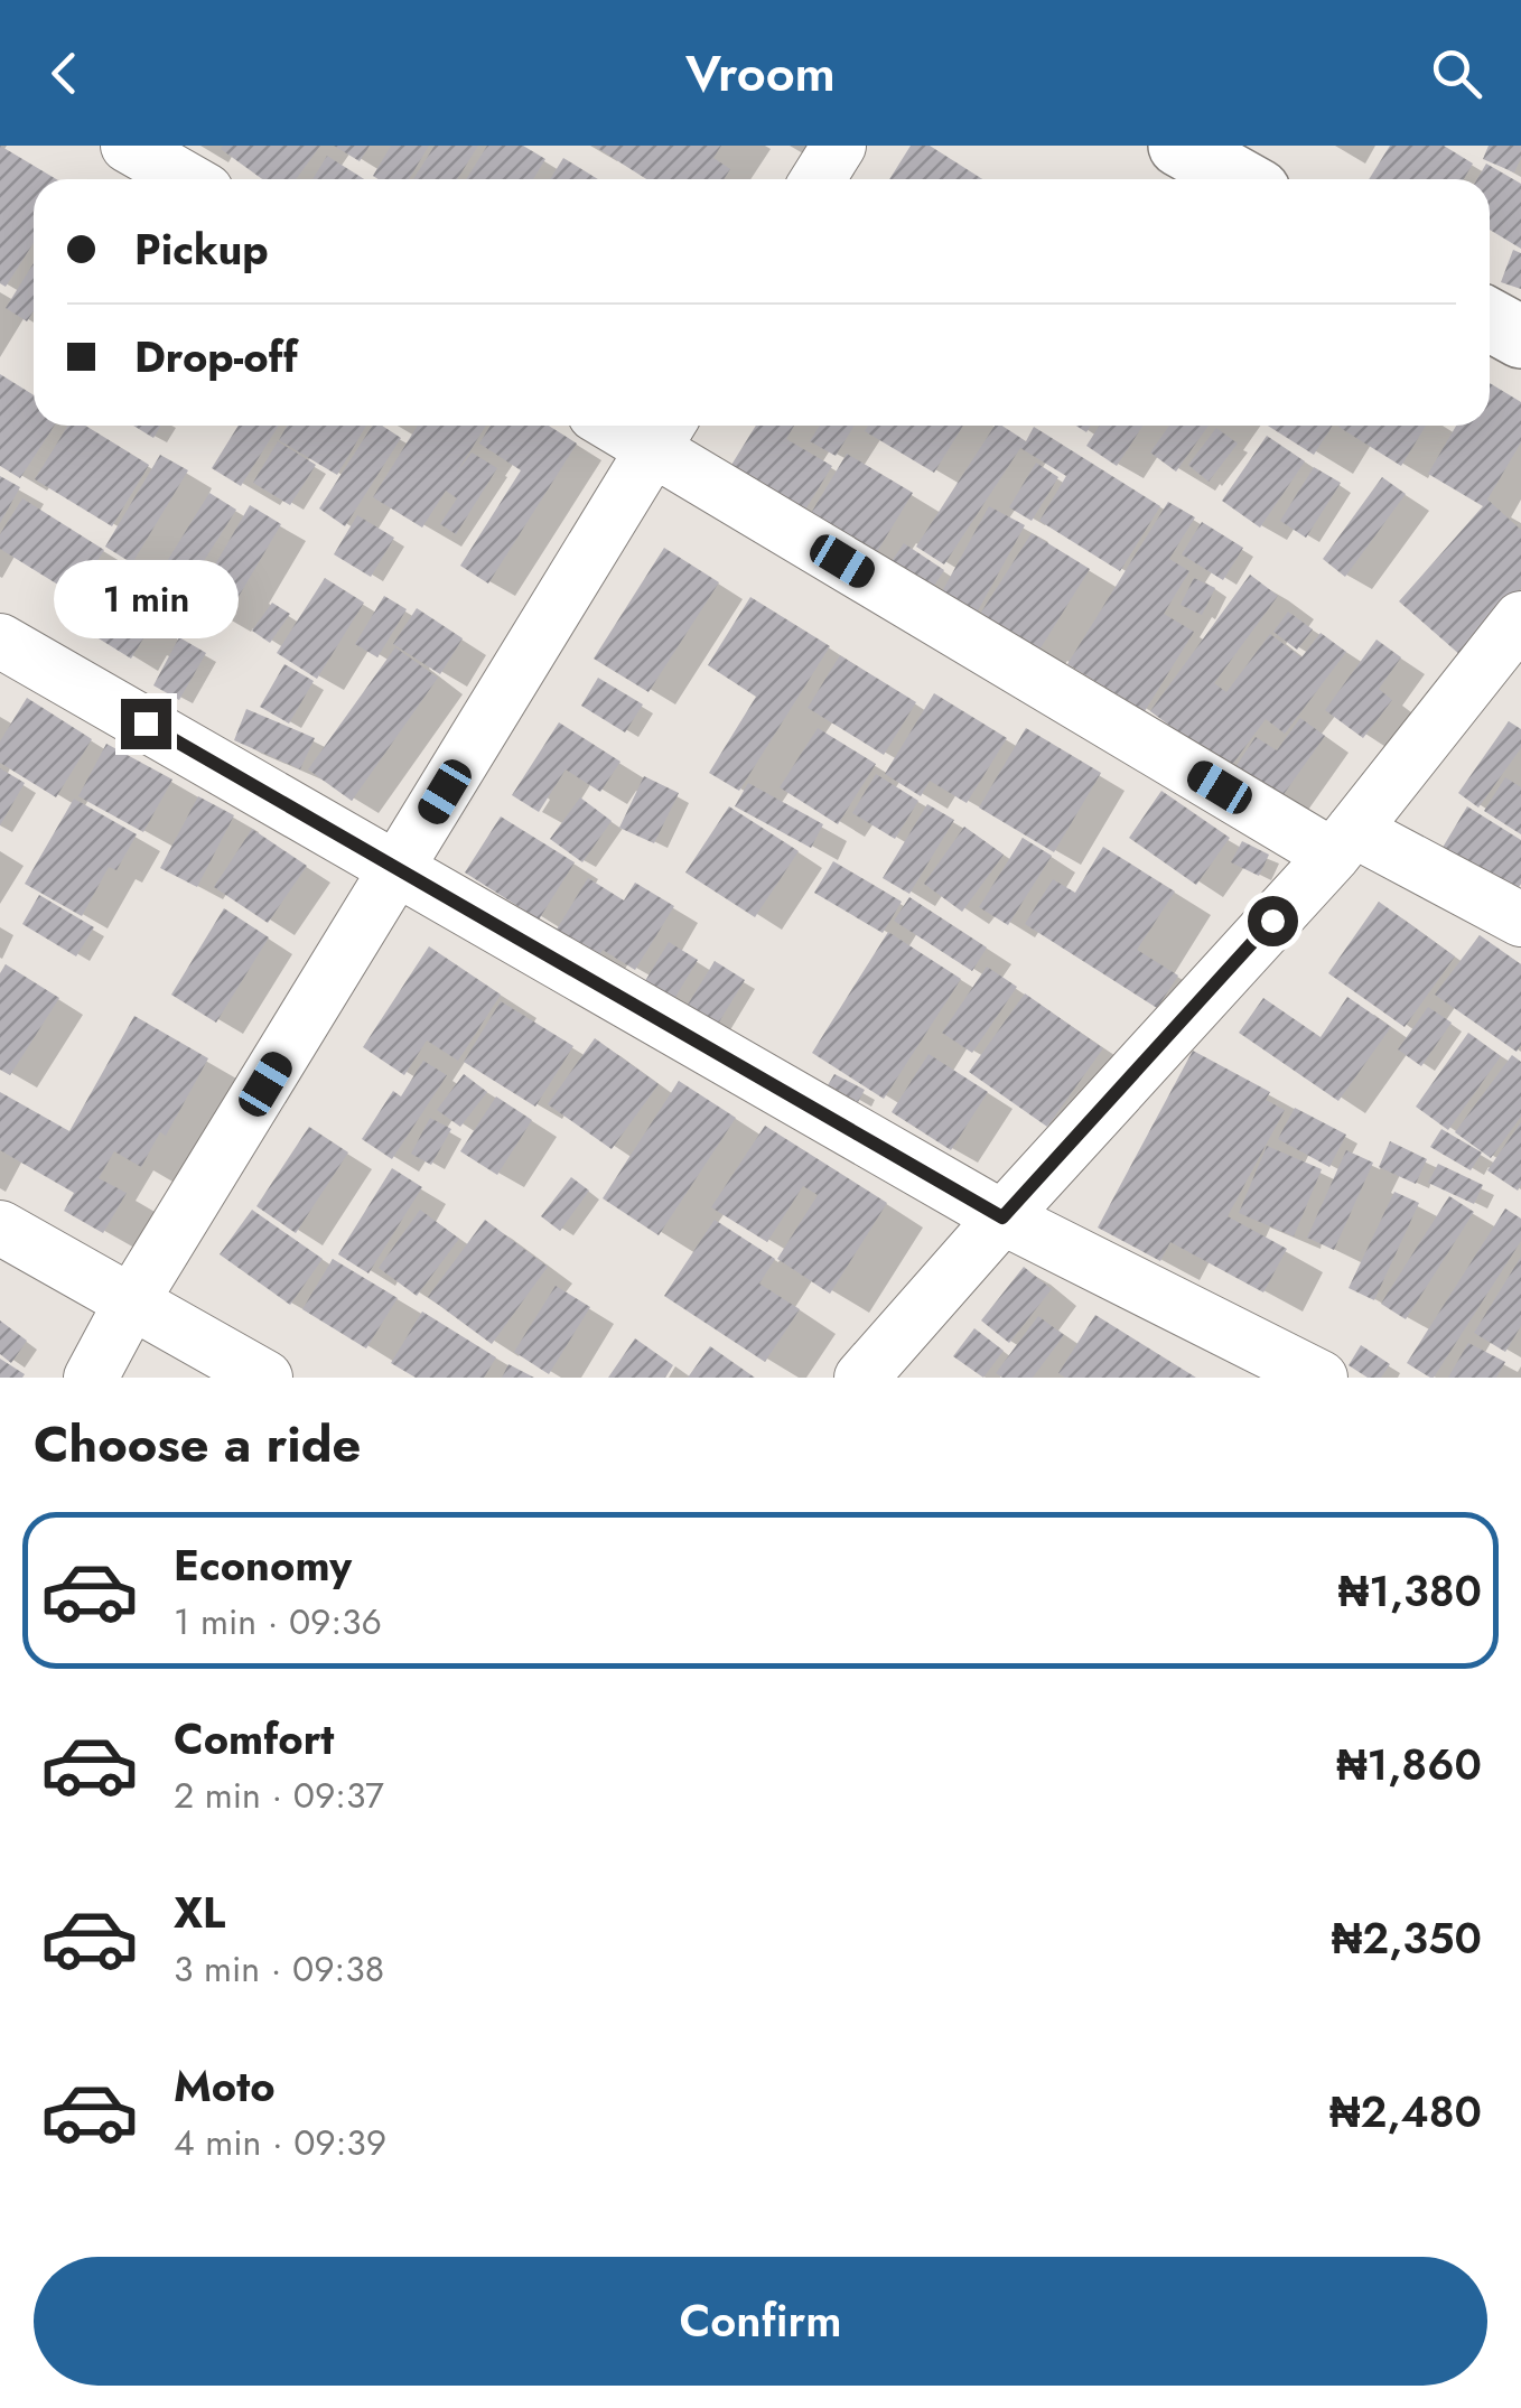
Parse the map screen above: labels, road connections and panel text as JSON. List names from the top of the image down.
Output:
{
  "page": {
    "header": "Vroom",
    "banner": ["Pickup", "Drop-off"],
    "bubble": "1 min",
    "heading": "Choose a ride",
    "list": [
      {
        "name": "Economy",
        "note": "1 min · 09:36",
        "value": "₦1,380"
      },
      {
        "name": "Comfort",
        "note": "2 min · 09:37",
        "value": "₦1,860"
      },
      {
        "name": "XL",
        "note": "3 min · 09:38",
        "value": "₦2,350"
      },
      {
        "name": "Moto",
        "note": "4 min · 09:39",
        "value": "₦2,480"
      }
    ],
    "buttons": "Confirm"
  }
}
